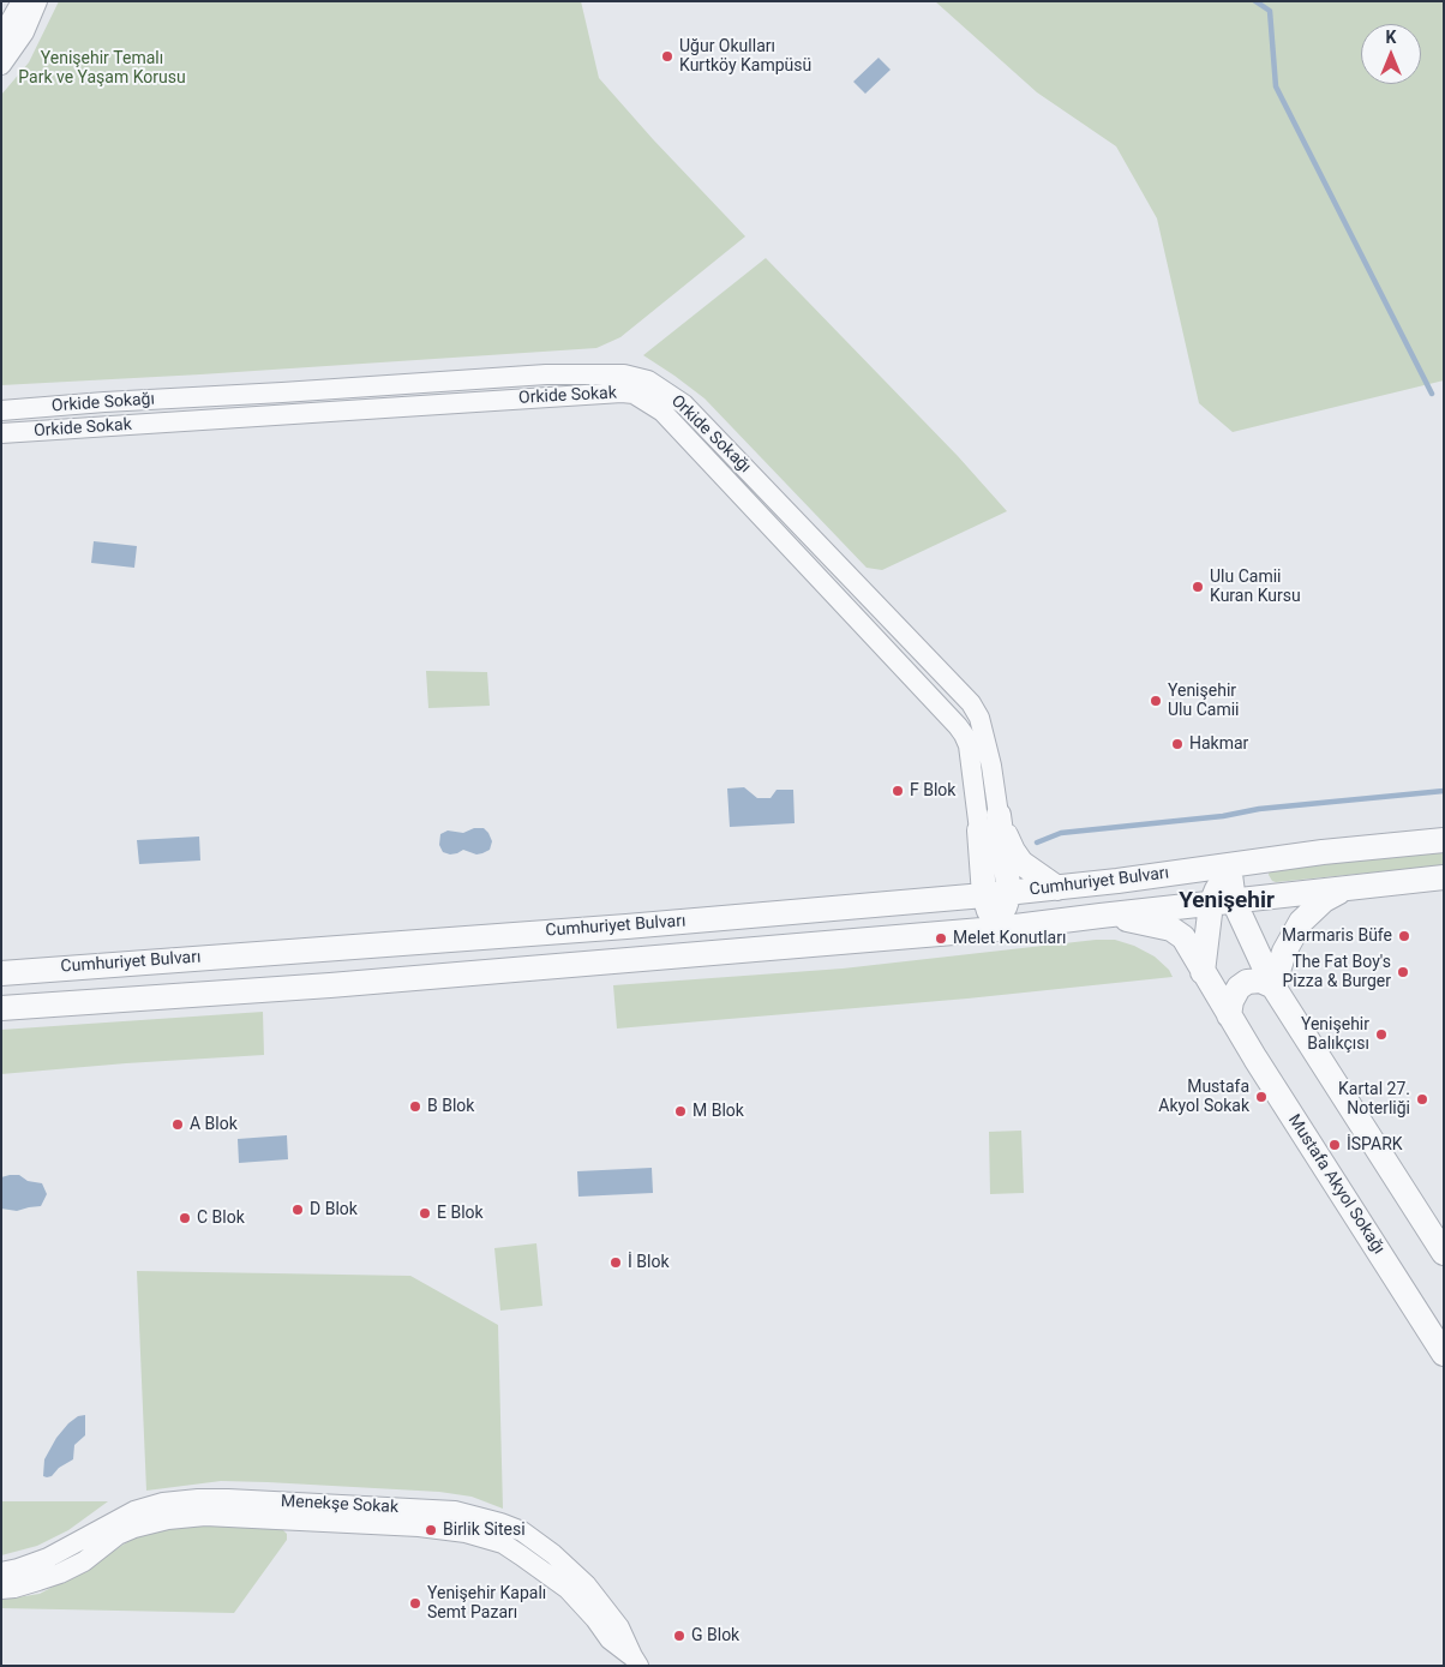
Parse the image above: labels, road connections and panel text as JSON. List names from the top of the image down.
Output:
{
  "streets": {
    "street": [
      "Orkide Sokak",
      "Orkide Sokağı",
      "Cumhuriyet Bulvarı",
      "Mustafa Akyol Sokağı",
      "Menekşe Sokak"
    ]
  },
  "crossings": [
    ["Cumhuriyet Bulvarı", "Mustafa Akyol Sokağı"]
  ],
  "districts": ["Yenişehir"],
  "parks": ["Yenişehir Temalı Park ve Yaşam Korusu"],
  "places": [
    "Uğur Okulları Kurtköy Kampüsü",
    "Ulu Camii Kuran Kursu",
    "Yenişehir Ulu Camii",
    "Hakmar",
    "F Blok",
    "Marmaris Büfe",
    "Melet Konutları",
    "The Fat Boy's Pizza & Burger",
    "Yenişehir Balıkçısı",
    "Mustafa Akyol Sokak",
    "Kartal 27. Noterliği",
    "B Blok",
    "M Blok",
    "A Blok",
    "İSPARK",
    "D Blok",
    "E Blok",
    "C Blok",
    "İ Blok",
    "Birlik Sitesi",
    "Yenişehir Kapalı Semt Pazarı",
    "G Blok"
  ],
  "north": "top"
}
